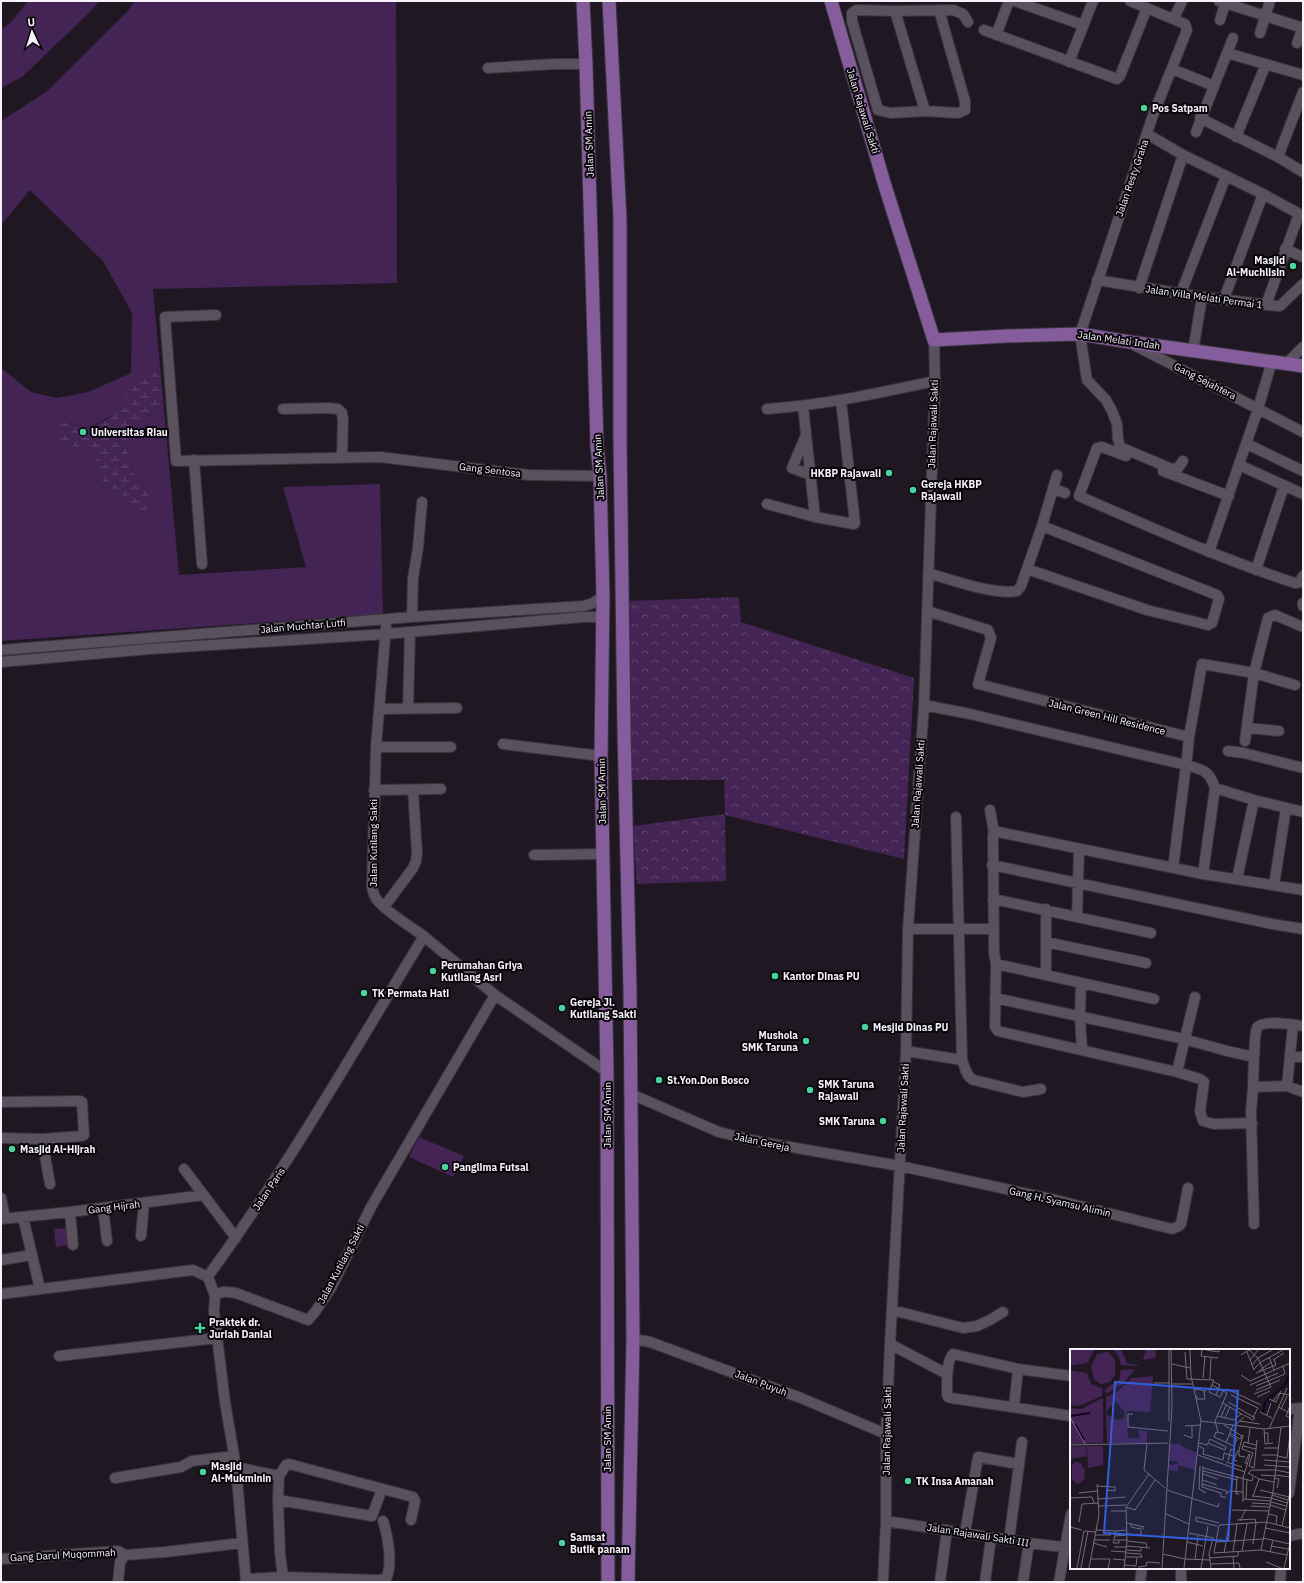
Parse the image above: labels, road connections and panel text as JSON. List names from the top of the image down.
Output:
{
  "streets": {
    "main road": ["Jalan Rajawali Sakti", "Jalan SM Amin", "Jalan Melati Indah"],
    "street": [
      "Jalan Resty Graha",
      "Jalan Villa Melati Permai 1",
      "Gang Sejahtera",
      "Gang Sentosa",
      "Jalan Muchtar Lutfi",
      "Jalan Green Hill Residence",
      "Jalan Kutilang Sakti",
      "Jalan Gereja",
      "Jalan Paris",
      "Gang H. Syamsu Alimin",
      "Gang Hijrah",
      "Jalan Puyuh",
      "Jalan Rajawali Sakti III",
      "Gang Darul Muqommah"
    ]
  },
  "crossings": [
    ["Jalan Rajawali Sakti", "Jalan Melati Indah"],
    ["Jalan Rajawali Sakti", "Jalan Green Hill Residence"],
    ["Jalan Rajawali Sakti", "Jalan Gereja"],
    ["Jalan Rajawali Sakti", "Gang H. Syamsu Alimin"],
    ["Jalan Rajawali Sakti", "Jalan Puyuh"],
    ["Jalan Rajawali Sakti", "Jalan Rajawali Sakti III"],
    ["Jalan SM Amin", "Gang Sentosa"],
    ["Jalan SM Amin", "Jalan Muchtar Lutfi"],
    ["Jalan SM Amin", "Jalan Kutilang Sakti"],
    ["Jalan SM Amin", "Jalan Gereja"],
    ["Jalan SM Amin", "Jalan Puyuh"],
    ["Jalan Resty Graha", "Jalan Villa Melati Permai 1"],
    ["Jalan Resty Graha", "Jalan Melati Indah"],
    ["Jalan Melati Indah", "Gang Sejahtera"],
    ["Jalan Muchtar Lutfi", "Jalan Kutilang Sakti"],
    ["Jalan Kutilang Sakti", "Jalan Paris"],
    ["Jalan Gereja", "Gang H. Syamsu Alimin"]
  ],
  "places": {
    "other": [
      "Pos Satpam",
      "Masjid Al-Muchlisin",
      "Universitas Riau",
      "HKBP Rajawali",
      "Gereja HKBP Rajawali",
      "Perumahan Griya Kutilang Asri",
      "Kantor Dinas PU",
      "TK Permata Hati",
      "Gereja Jl. Kutilang Sakti",
      "Mesjid Dinas PU",
      "Mushola SMK Taruna",
      "St.Yon.Don Bosco",
      "SMK Taruna Rajawali",
      "SMK Taruna",
      "Masjid Al-Hijrah",
      "Panglima Futsal",
      "Masjid Al-Mukminin",
      "TK Insa Amanah",
      "Samsat Butik panam"
    ],
    "health": ["Praktek dr. Juriah Danial"]
  },
  "north": "top"
}
